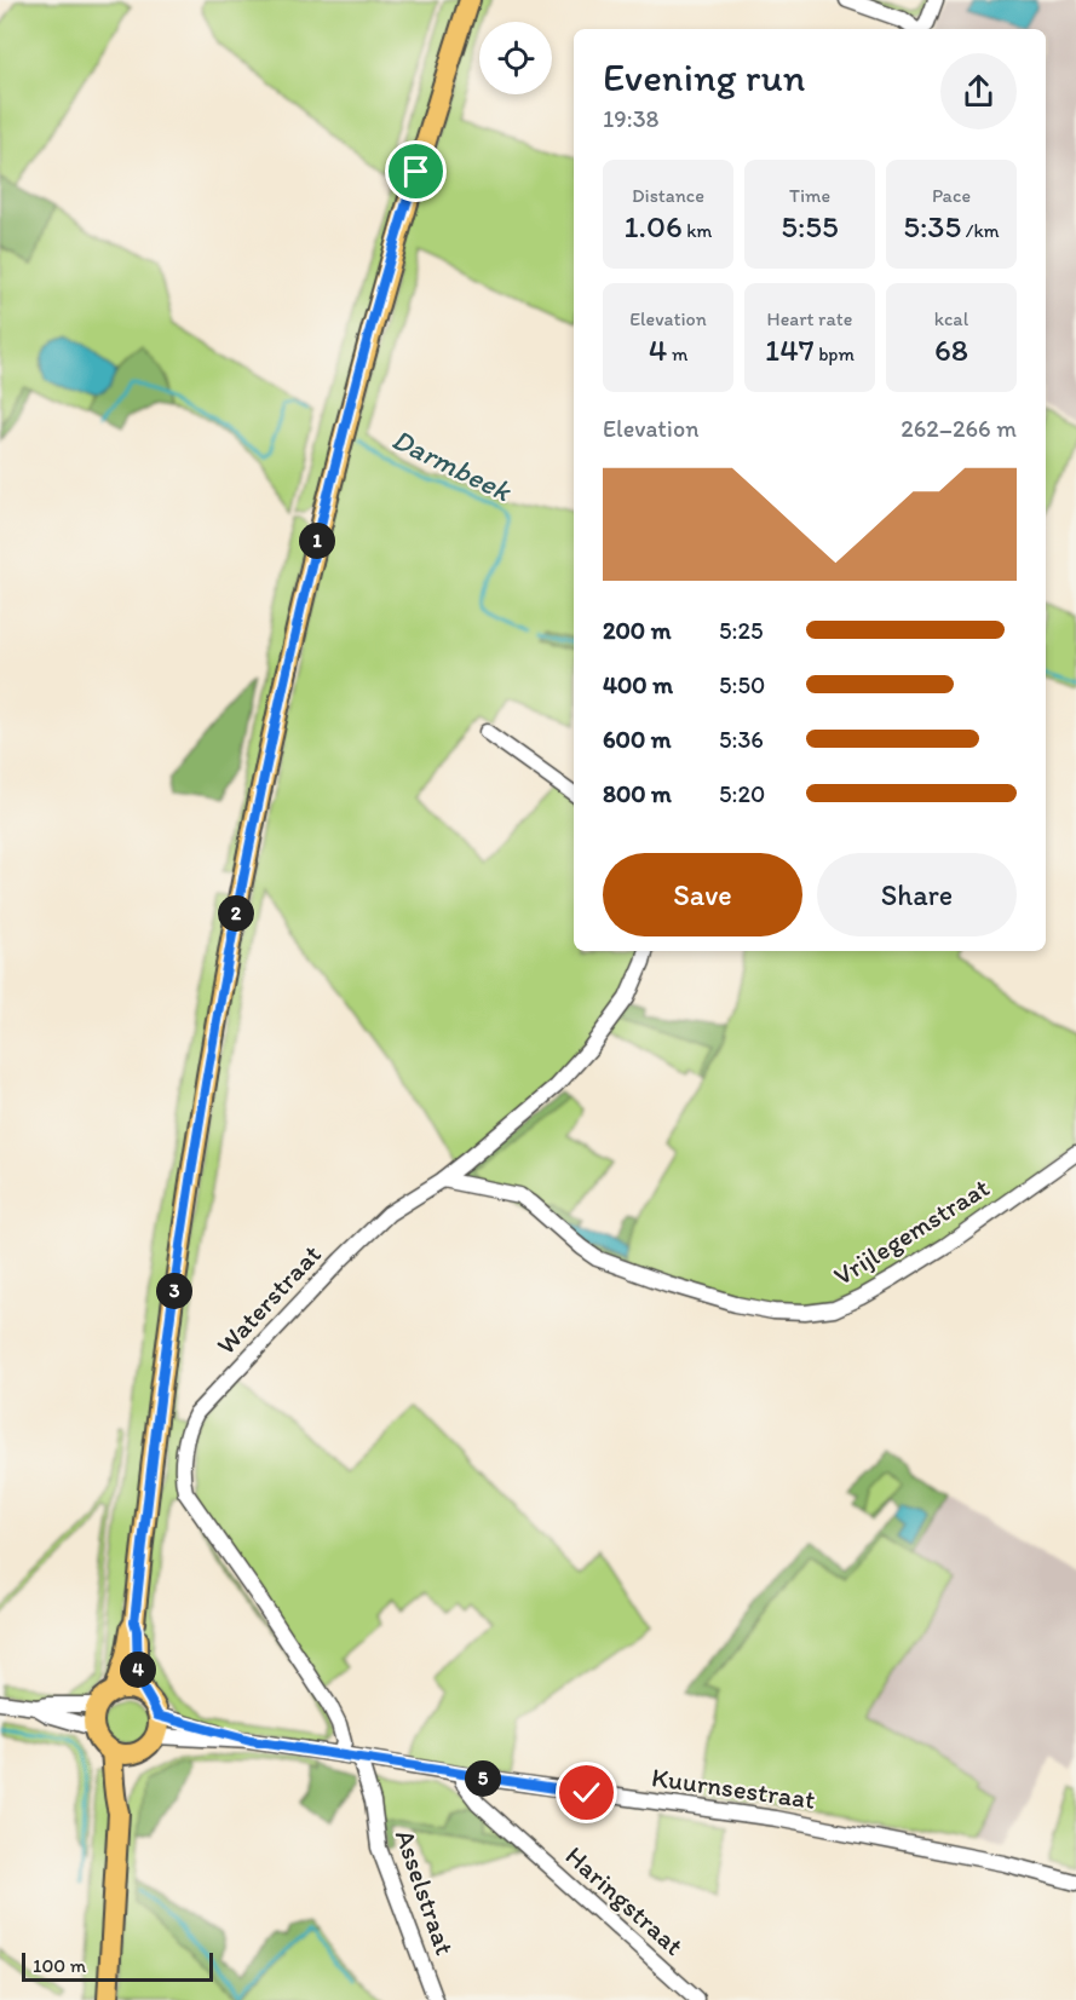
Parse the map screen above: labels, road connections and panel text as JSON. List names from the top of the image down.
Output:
{
  "streets": {
    "street": [
      "Vrijlegemstraat",
      "Waterstraat",
      "Kuurnsestraat",
      "Asselstraat",
      "Haringstraat"
    ]
  },
  "crossings": [
    ["Vrijlegemstraat", "Waterstraat"],
    ["Waterstraat", "Kuurnsestraat"],
    ["Kuurnsestraat", "Asselstraat"],
    ["Kuurnsestraat", "Haringstraat"]
  ],
  "water": ["Darmbeek"],
  "scale_bar": "100 m",
  "page": {
    "heading": ["Evening run", "19:38"],
    "stats": [
      ["Distance", "1.06 km"],
      ["Time", "5:55"],
      ["Pace", "5:35 /km"],
      ["Elevation", "4 m"],
      ["Heart rate", "147 bpm"],
      ["kcal", "68"]
    ],
    "chart": ["Elevation", "262–266 m"],
    "pins": [
      "1",
      "2",
      "3",
      "4",
      "5"
    ],
    "list": [
      {
        "name": "200 m",
        "note": "5:25"
      },
      {
        "name": "400 m",
        "note": "5:50"
      },
      {
        "name": "600 m",
        "note": "5:36"
      },
      {
        "name": "800 m",
        "note": "5:20"
      }
    ],
    "buttons": ["Save", "Share"],
    "scale": "100 m"
  }
}
